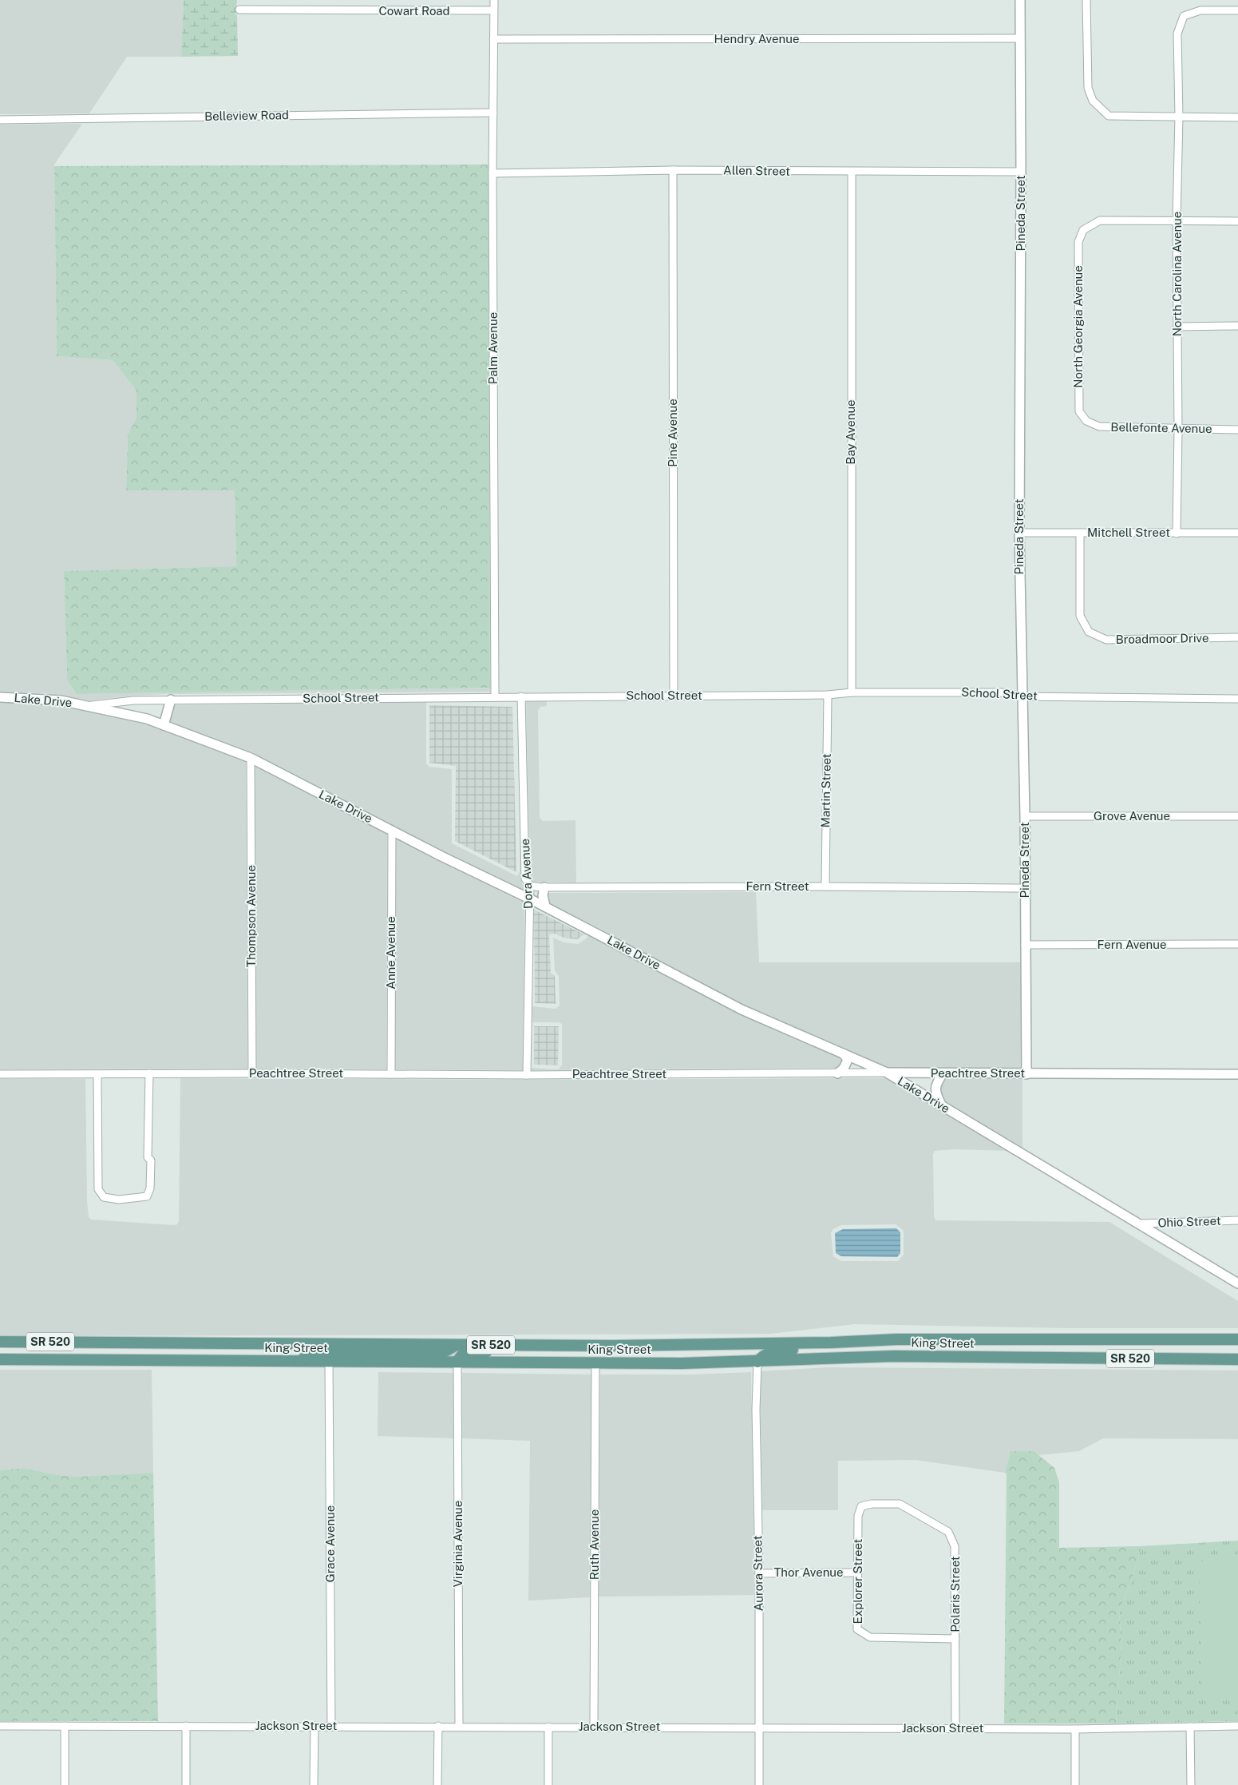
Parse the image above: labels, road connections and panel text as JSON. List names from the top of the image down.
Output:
{
  "streets": {
    "main road": ["SR 520", "King Street"],
    "street": [
      "Cowart Road",
      "Hendry Avenue",
      "Belleview Road",
      "Allen Street",
      "Pineda Street",
      "North Carolina Avenue",
      "North Georgia Avenue",
      "Palm Avenue",
      "Bellefonte Avenue",
      "Bay Avenue",
      "Pine Avenue",
      "Mitchell Street",
      "Broadmoor Drive",
      "School Street",
      "Lake Drive",
      "Martin Street",
      "Grove Avenue",
      "Dora Avenue",
      "Fern Street",
      "Thompson Avenue",
      "Fern Avenue",
      "Anne Avenue",
      "Peachtree Street",
      "Ohio Street",
      "Grace Avenue",
      "Virginia Avenue",
      "Ruth Avenue",
      "Thor Avenue",
      "Aurora Street",
      "Explorer Street",
      "Polaris Street",
      "Jackson Street"
    ]
  },
  "crossings": [
    ["Cowart Road", "Palm Avenue"],
    ["Hendry Avenue", "Pineda Street"],
    ["Hendry Avenue", "Palm Avenue"],
    ["Belleview Road", "Palm Avenue"],
    ["Allen Street", "Pineda Street"],
    ["Allen Street", "Palm Avenue"],
    ["Allen Street", "Bay Avenue"],
    ["Allen Street", "Pine Avenue"],
    ["Pineda Street", "Mitchell Street"],
    ["Pineda Street", "School Street"],
    ["Pineda Street", "Grove Avenue"],
    ["Pineda Street", "Fern Street"],
    ["Pineda Street", "Fern Avenue"],
    ["Pineda Street", "Peachtree Street"],
    ["North Carolina Avenue", "North Georgia Avenue"],
    ["North Carolina Avenue", "Bellefonte Avenue"],
    ["North Carolina Avenue", "Mitchell Street"],
    ["North Georgia Avenue", "Bellefonte Avenue"],
    ["Palm Avenue", "School Street"],
    ["Bay Avenue", "School Street"],
    ["Pine Avenue", "School Street"],
    ["Mitchell Street", "Broadmoor Drive"],
    ["School Street", "Lake Drive"],
    ["School Street", "Martin Street"],
    ["School Street", "Dora Avenue"],
    ["Lake Drive", "Dora Avenue"],
    ["Lake Drive", "Thompson Avenue"],
    ["Lake Drive", "Anne Avenue"],
    ["Lake Drive", "Peachtree Street"],
    ["Lake Drive", "Ohio Street"],
    ["Martin Street", "Fern Street"],
    ["Dora Avenue", "Fern Street"],
    ["Dora Avenue", "Peachtree Street"],
    ["Thompson Avenue", "Peachtree Street"],
    ["Anne Avenue", "Peachtree Street"],
    ["King Street", "Grace Avenue"],
    ["King Street", "Virginia Avenue"],
    ["King Street", "Ruth Avenue"],
    ["King Street", "Aurora Street"],
    ["Grace Avenue", "Jackson Street"],
    ["Virginia Avenue", "Jackson Street"],
    ["Ruth Avenue", "Jackson Street"],
    ["Thor Avenue", "Aurora Street"],
    ["Thor Avenue", "Explorer Street"],
    ["Aurora Street", "Jackson Street"],
    ["Explorer Street", "Polaris Street"],
    ["Polaris Street", "Jackson Street"]
  ]
}
